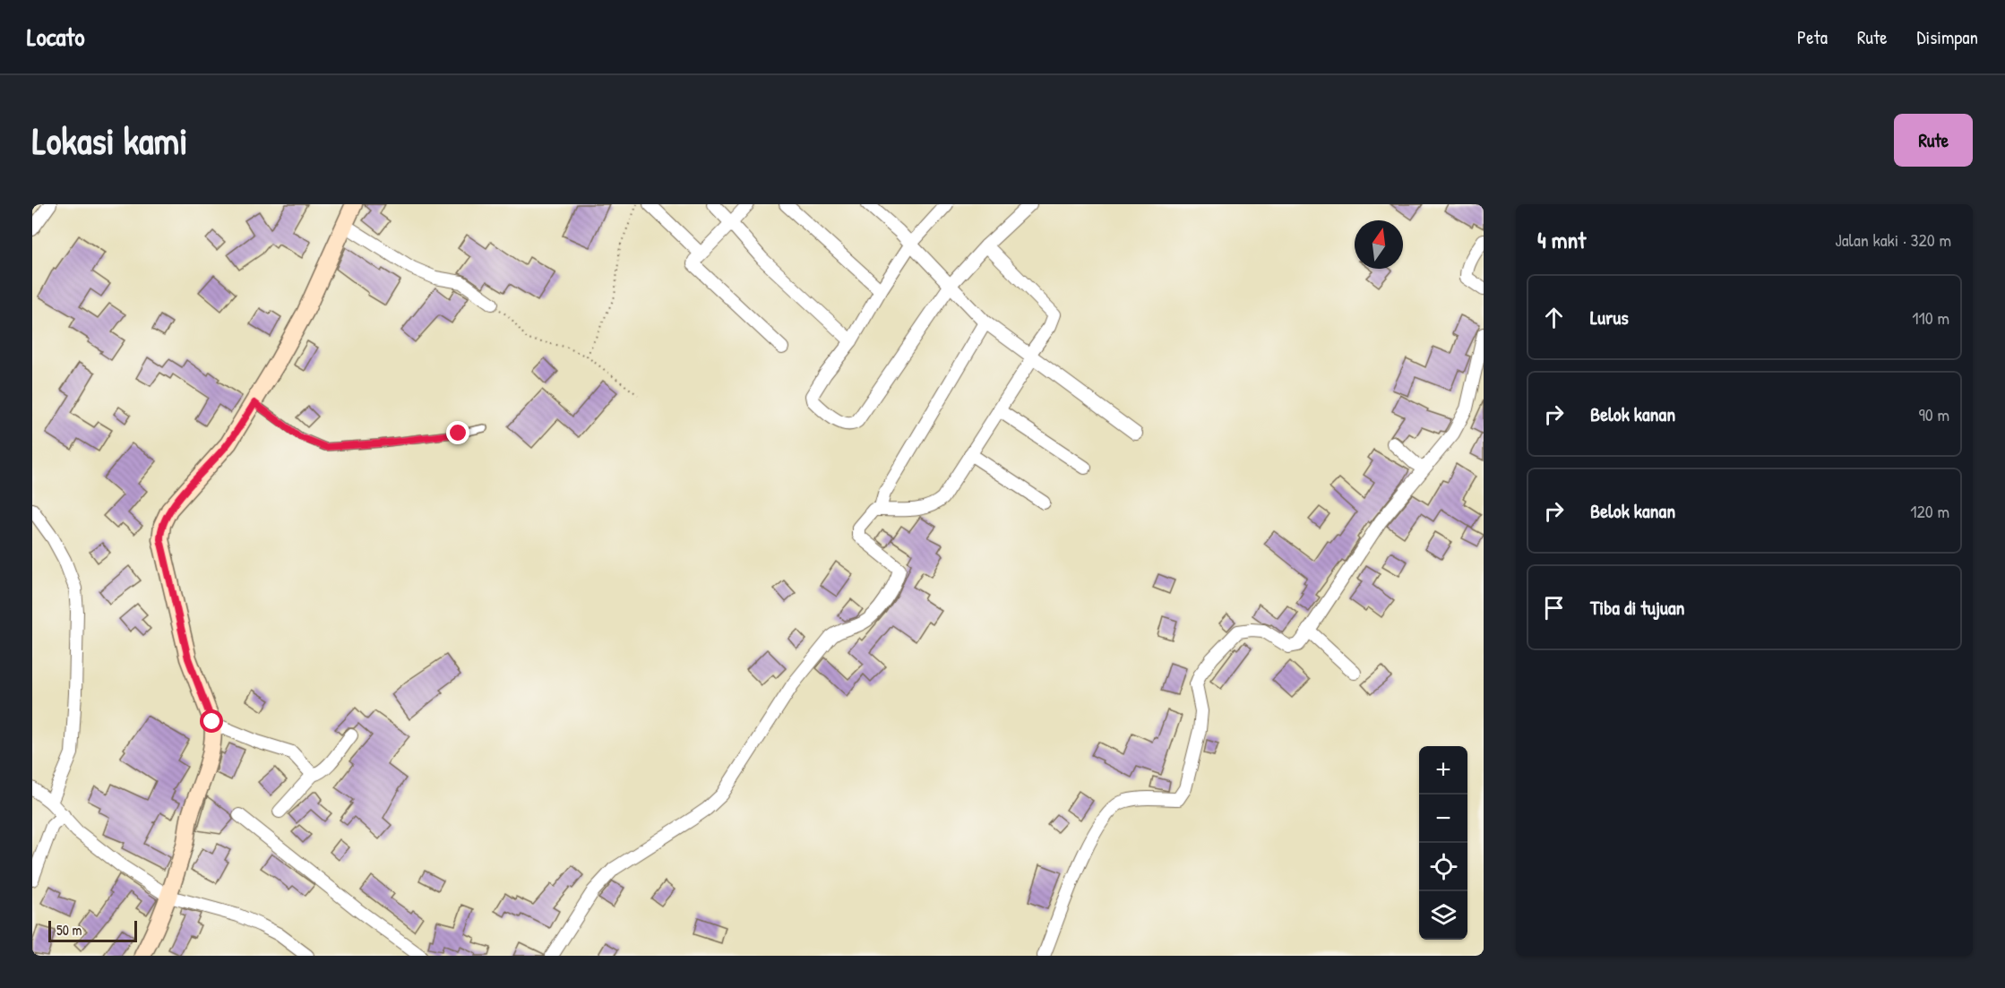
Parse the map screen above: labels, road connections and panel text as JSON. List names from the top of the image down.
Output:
{
  "scale_bar": "50 m",
  "north": "top",
  "page": {
    "header": "Locato",
    "nav": ["Peta", "Rute", "Disimpan"],
    "buttons": "Rute",
    "title": "Lokasi kami",
    "heading": ["4 mnt", "Jalan kaki · 320 m"],
    "list": [
      ["Lurus", "110 m"],
      ["Belok kanan", "90 m"],
      ["Belok kanan", "120 m"],
      "Tiba di tujuan"
    ],
    "map_buttons": ["+", "−"],
    "scale": "50 m"
  }
}
